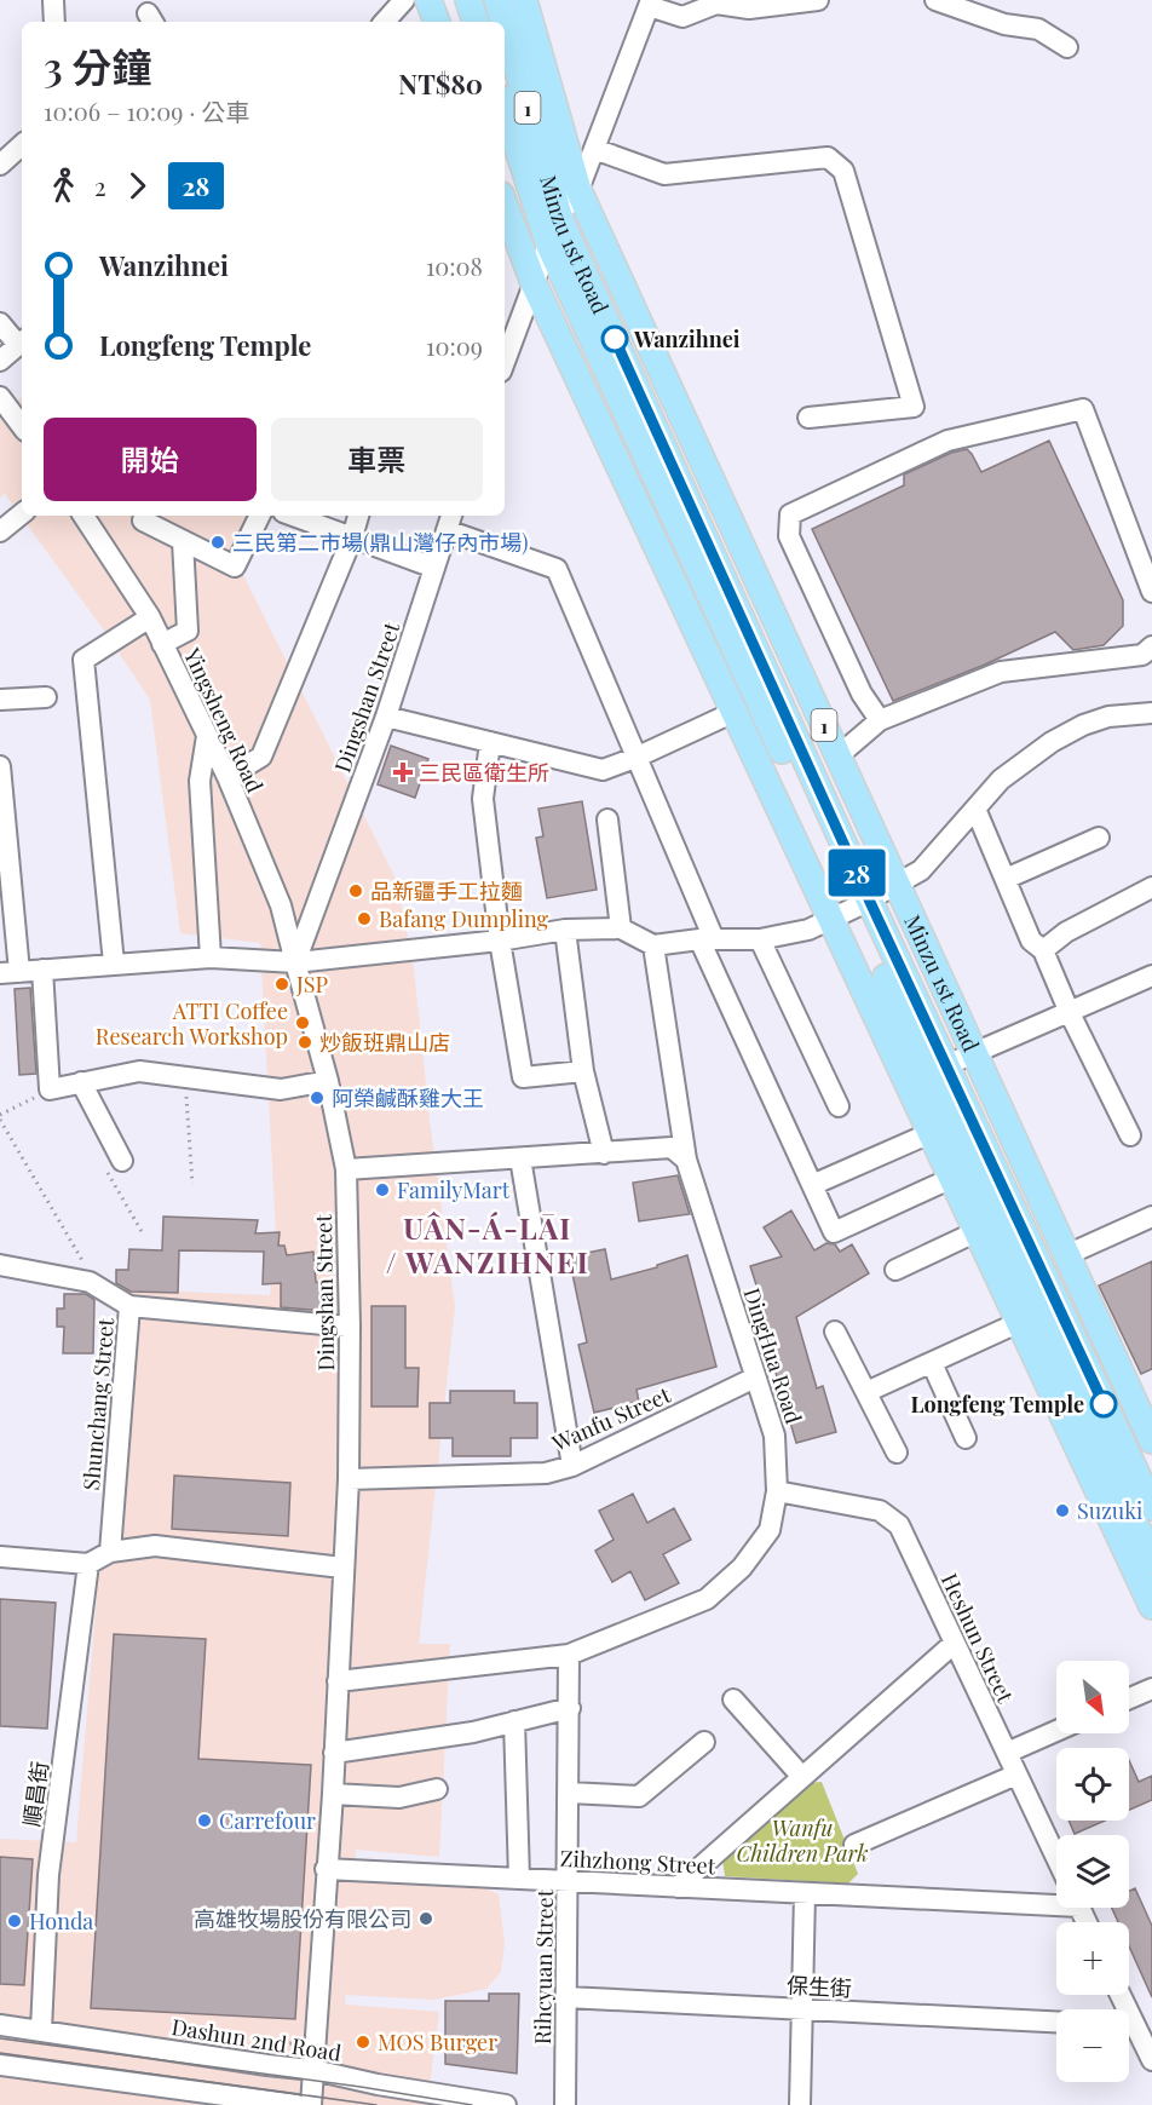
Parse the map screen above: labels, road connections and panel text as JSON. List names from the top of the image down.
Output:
{
  "streets": {
    "main road": ["1", "Minzu 1st Road"],
    "street": [
      "Dingshan Street",
      "Yingsheng Road",
      "DingHua Road",
      "Shunchang Street",
      "Wanfu Street",
      "Heshun Street",
      "順昌街",
      "Zihzhong Street",
      "Rihcyuan Street",
      "保生街",
      "Dashun 2nd Road"
    ]
  },
  "crossings": [
    ["Dingshan Street", "Yingsheng Road"],
    ["Dingshan Street", "DingHua Road"],
    ["Dingshan Street", "Shunchang Street"],
    ["Dingshan Street", "Wanfu Street"],
    ["Dingshan Street", "Zihzhong Street"],
    ["Dingshan Street", "Dashun 2nd Road"],
    ["DingHua Road", "Wanfu Street"],
    ["DingHua Road", "Heshun Street"],
    ["DingHua Road", "Rihcyuan Street"],
    ["順昌街", "Dashun 2nd Road"],
    ["Zihzhong Street", "Rihcyuan Street"],
    ["Rihcyuan Street", "保生街"]
  ],
  "districts": ["UÂN-Á-LĀI / WANZIHNEI"],
  "parks": ["Wanfu Children Park"],
  "places": {
    "other": [
      "Wanzihnei",
      "三民第二市場(鼎山灣仔內市場)",
      "品新疆手工拉麵",
      "Bafang Dumpling",
      "JSP",
      "ATTI Coffee Research Workshop",
      "炒飯班鼎山店",
      "阿榮鹹酥雞大王",
      "FamilyMart",
      "Longfeng Temple",
      "Suzuki",
      "Carrefour",
      "高雄牧場股份有限公司",
      "Honda",
      "MOS Burger"
    ],
    "health": ["三民區衛生所"]
  },
  "lines": ["bus line 28"],
  "north": "bottom right",
  "page": {
    "on_map": "28",
    "heading": ["3 分鐘", "10:06 – 10:09 · 公車", "NT$80"],
    "legs": ["2", "28"],
    "list": [
      {
        "name": "Wanzihnei",
        "value": "10:08"
      },
      {
        "name": "Longfeng Temple",
        "value": "10:09"
      }
    ],
    "buttons": ["開始", "車票"],
    "map_buttons": ["+", "−"]
  }
}
